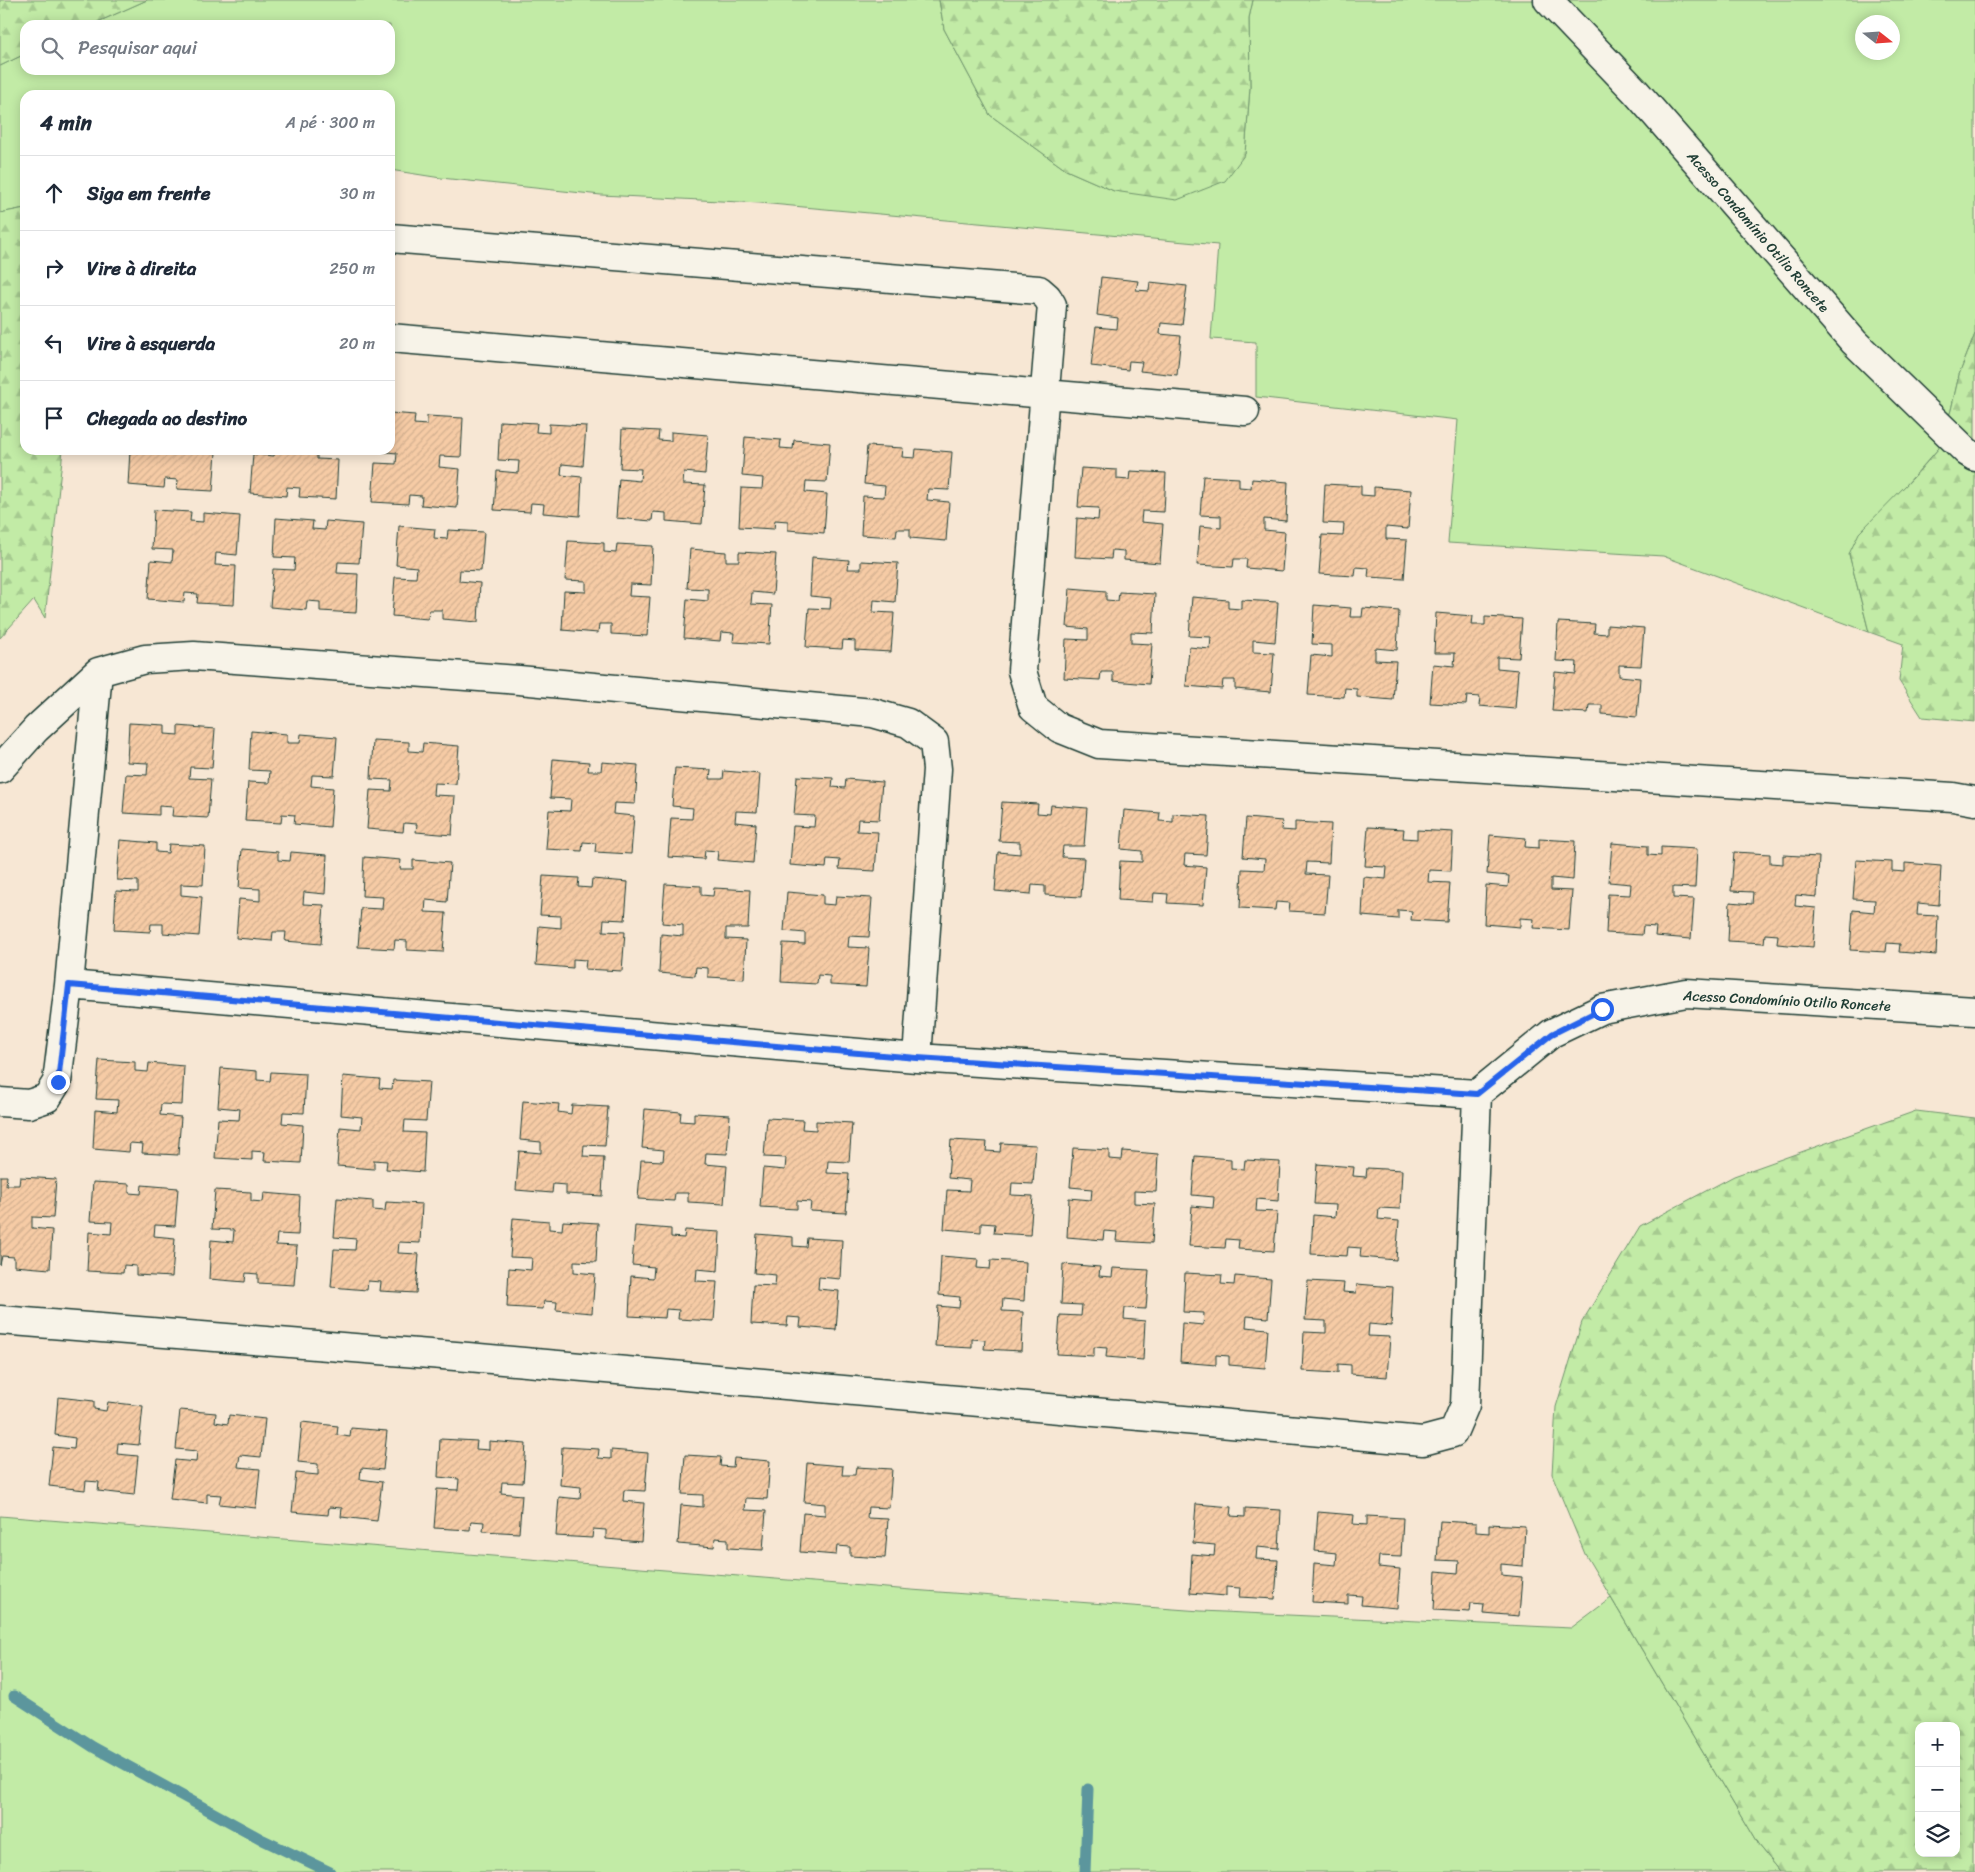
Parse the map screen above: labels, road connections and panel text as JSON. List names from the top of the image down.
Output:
{
  "streets": {
    "street": ["Acesso Condomínio Otilio Roncete"]
  },
  "north": "right",
  "page": {
    "search": "Pesquisar aqui",
    "heading": ["4 min", "A pé · 300 m"],
    "list": [
      ["Siga em frente", "30 m"],
      ["Vire à direita", "250 m"],
      ["Vire à esquerda", "20 m"],
      "Chegada ao destino"
    ],
    "map_buttons": ["+", "−"]
  }
}
